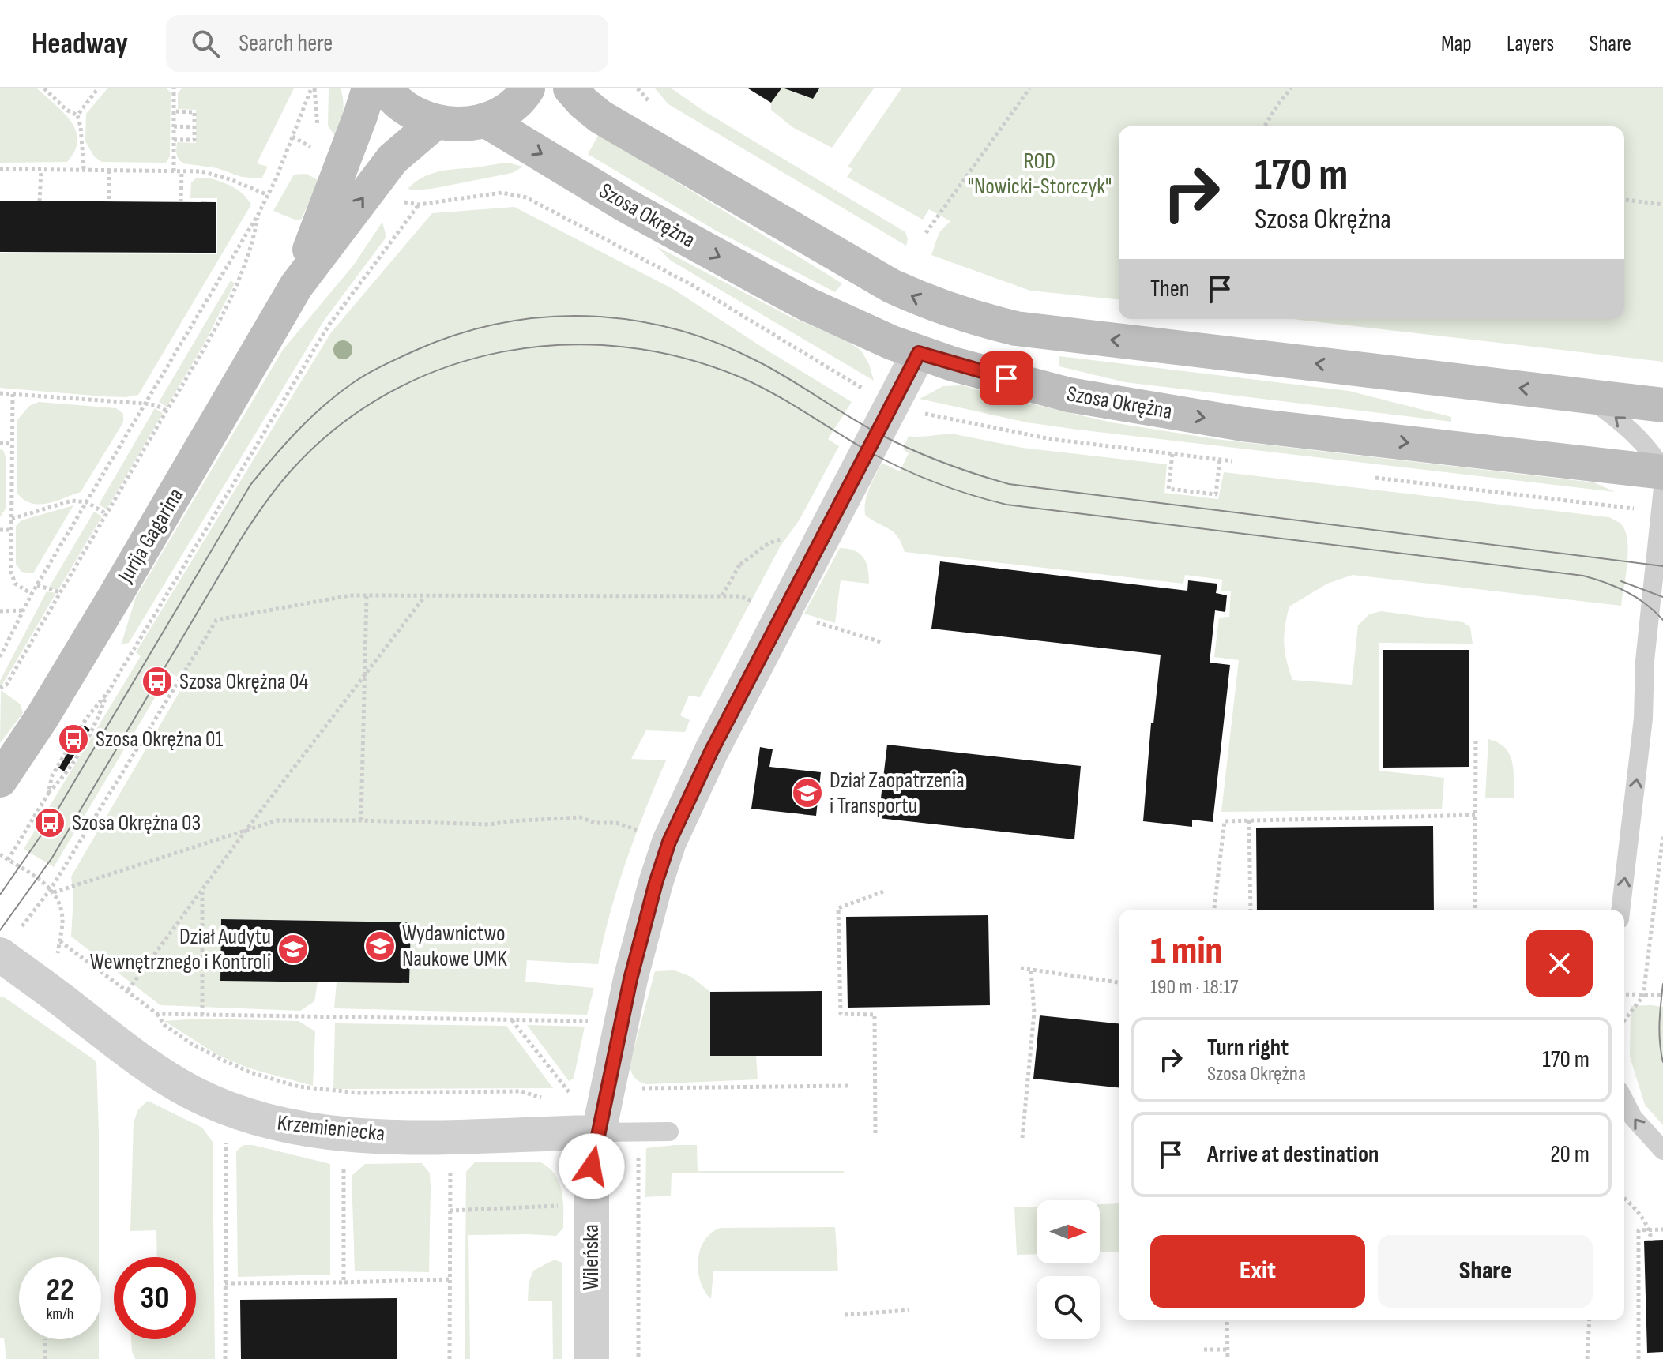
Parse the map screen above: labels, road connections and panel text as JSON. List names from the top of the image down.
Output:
{
  "streets": {
    "street": [
      "Szosa Okrężna",
      "Jurija Gagarina",
      "Krzemieniecka",
      "Wileńska"
    ]
  },
  "crossings": [
    ["Szosa Okrężna", "Wileńska"],
    ["Krzemieniecka", "Wileńska"]
  ],
  "parks": ["ROD \"Nowicki-Storczyk\""],
  "places": {
    "bus stop": ["Szosa Okrężna 04", "Szosa Okrężna 01", "Szosa Okrężna 03"],
    "school or university": ["Dział Zaopatrzenia i Transportu", "Wydawnictwo Naukowe UMK", "Dział Audytu Wewnętrznego i Kontroli"]
  },
  "north": "right",
  "page": {
    "header": "Headway",
    "search": "Search here",
    "nav": ["Map", "Layers", "Share"],
    "turn": ["170 m", "Szosa Okrężna"],
    "then": "Then",
    "heading": ["1 min", "190 m · 18:17"],
    "list": [
      {
        "name": "Turn right",
        "note": "Szosa Okrężna",
        "value": "170 m"
      },
      {
        "name": "Arrive at destination",
        "value": "20 m"
      }
    ],
    "buttons": ["Exit", "Share"],
    "speed": "22 km/h",
    "limit": "30"
  }
}
